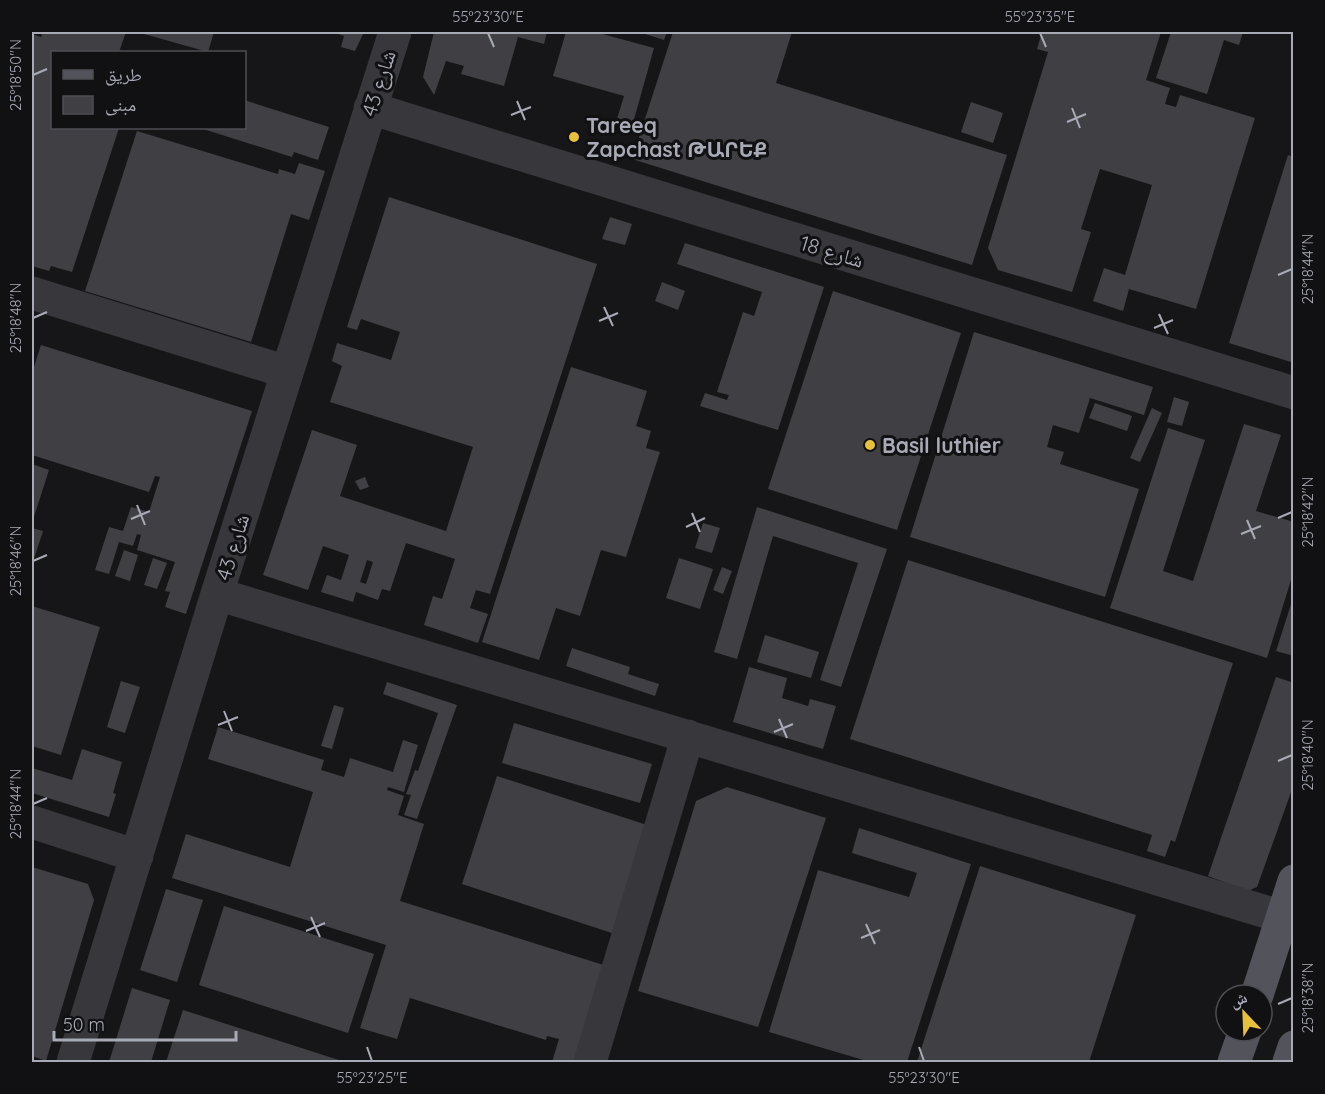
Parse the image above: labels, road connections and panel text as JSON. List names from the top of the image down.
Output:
{
  "streets": {
    "street": ["شارع 43", "شارع 18"]
  },
  "crossings": [
    ["شارع 43", "شارع 18"]
  ],
  "places": ["Tareeq Zapchast ԹԱՐԵՔ", "Basil luthier"],
  "legend": ["طريق", "مبنى"],
  "scale_bar": "50 m",
  "north": "top left",
  "coordinates": [
    "55°23'30\"E",
    "55°23'35\"E",
    "25°18'50\"N",
    "25°18'44\"N",
    "25°18'48\"N",
    "25°18'42\"N",
    "25°18'46\"N",
    "25°18'40\"N",
    "25°18'38\"N",
    "55°23'25\"E"
  ]
}
